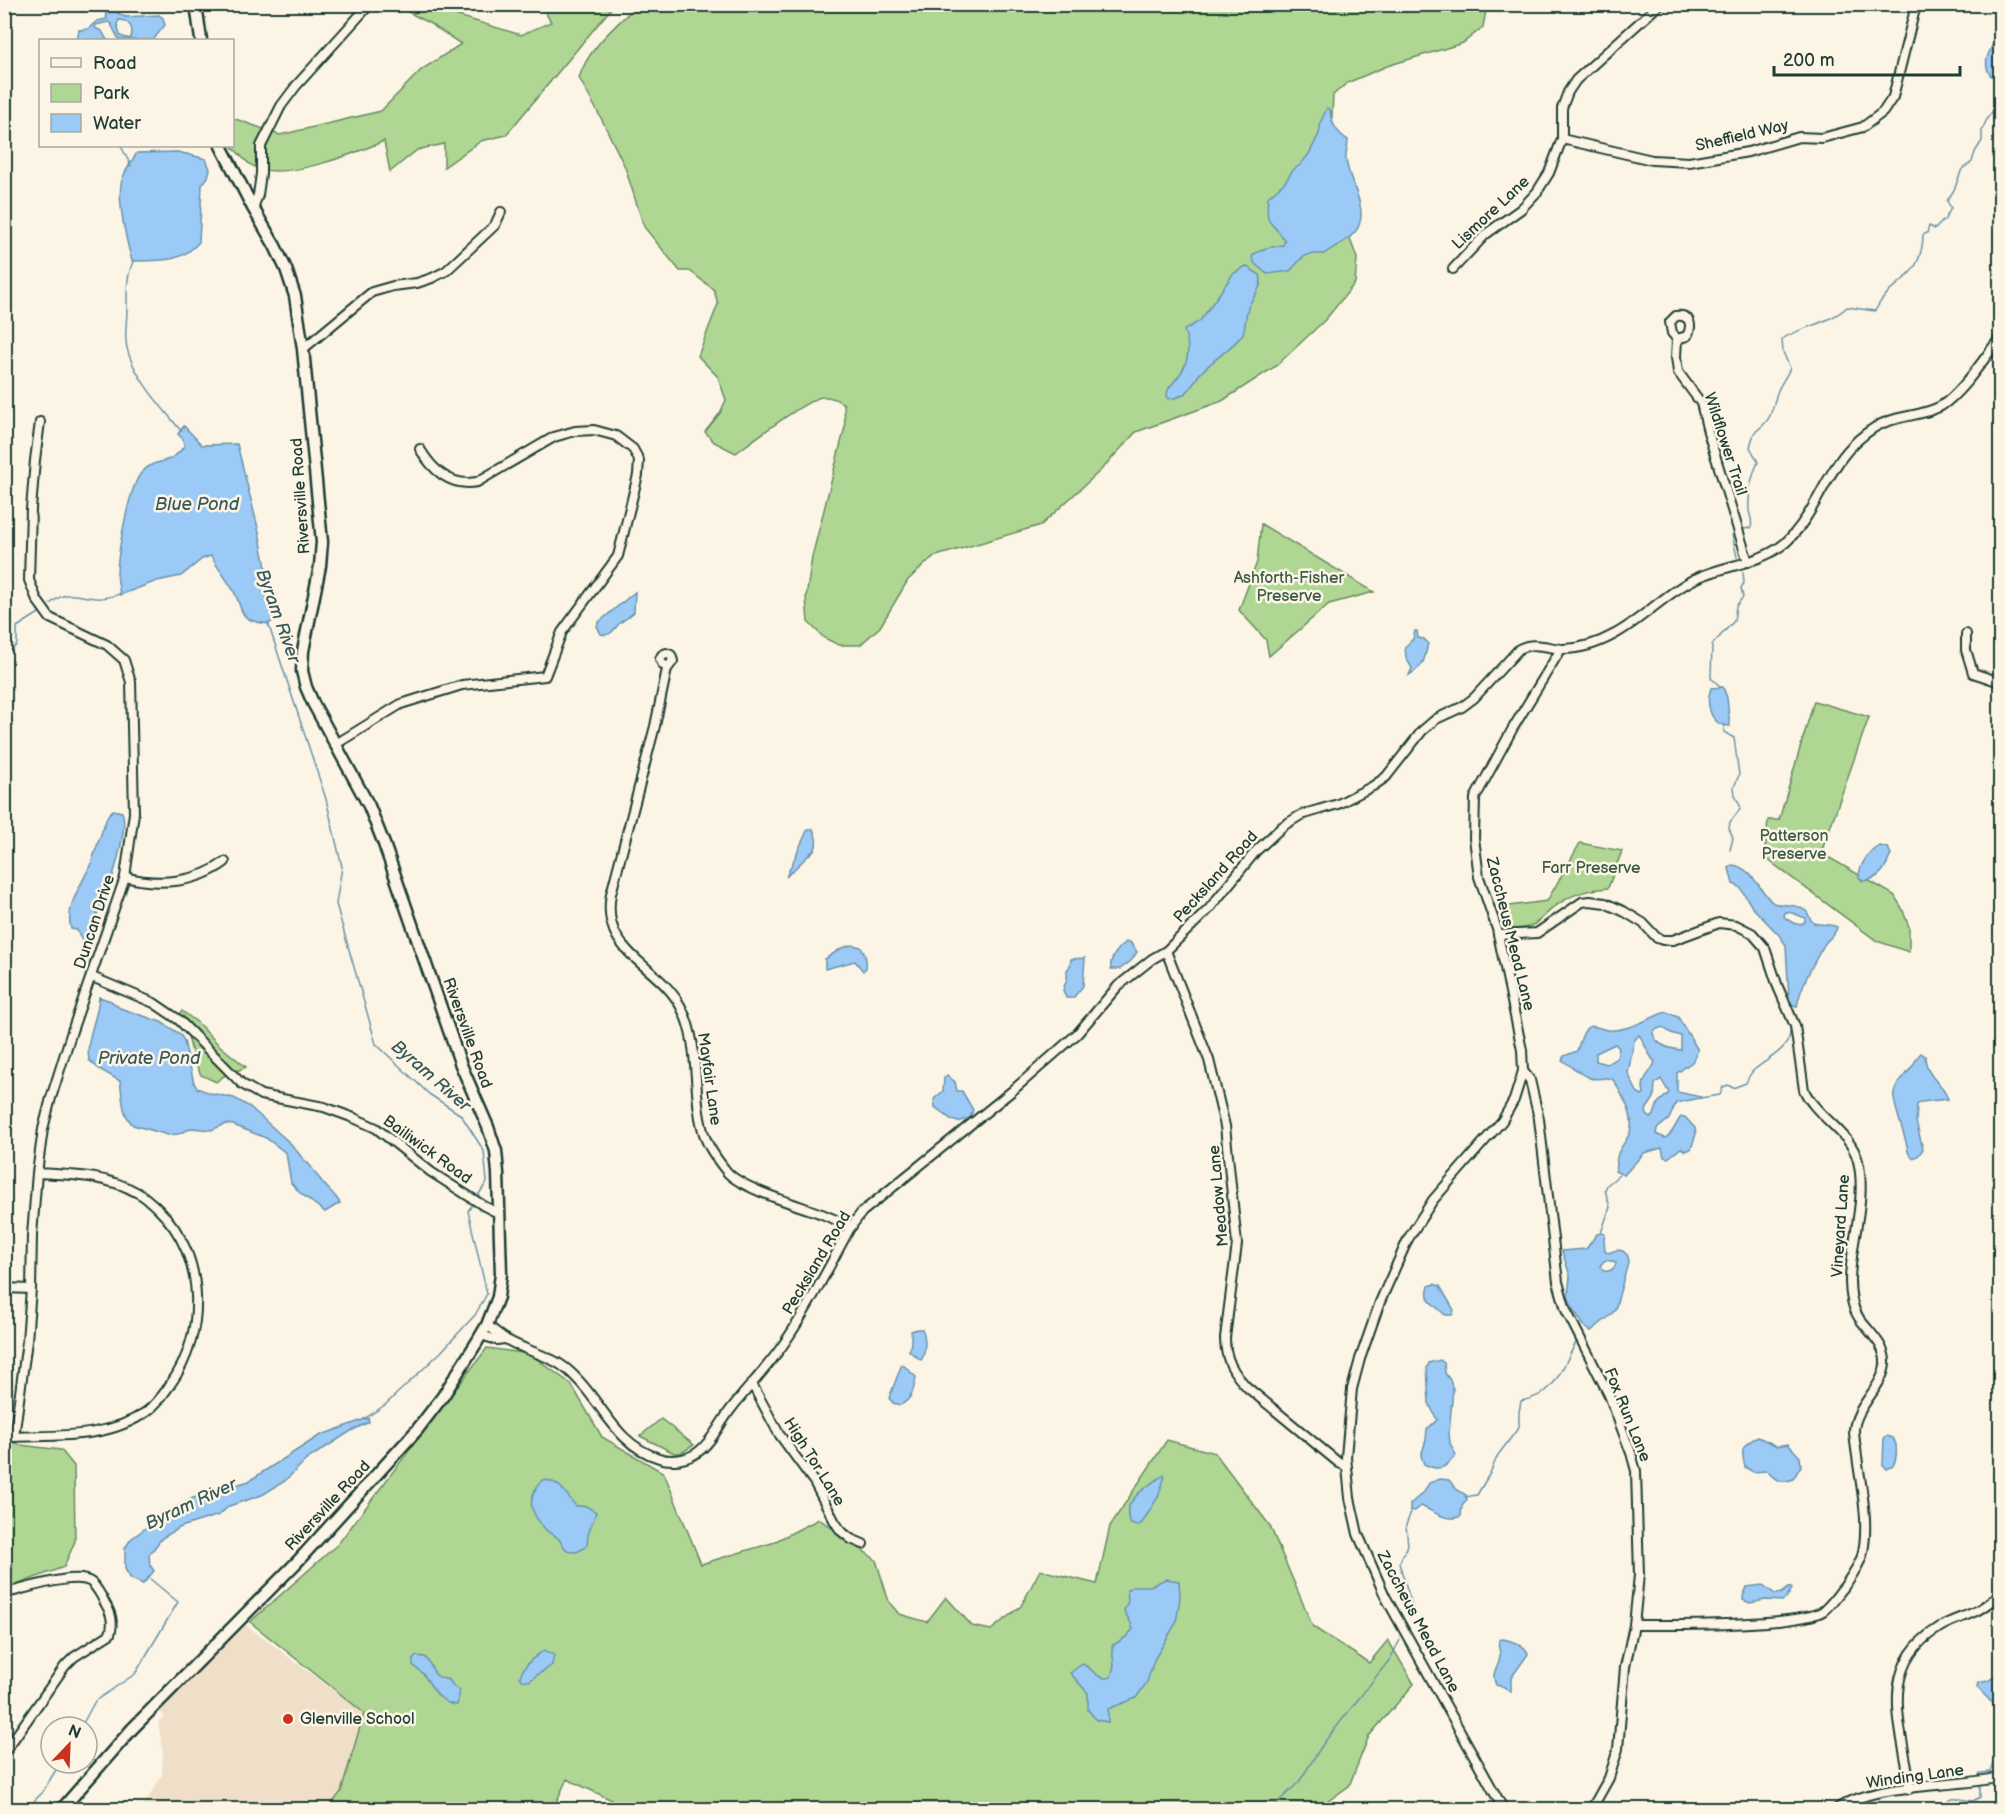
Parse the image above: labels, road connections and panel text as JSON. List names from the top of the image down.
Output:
{
  "streets": {
    "street": [
      "Sheffield Way",
      "Lismore Lane",
      "Wildflower Trail",
      "Riversville Road",
      "Pecksland Road",
      "Duncan Drive",
      "Zaccheus Mead Lane",
      "Mayfair Lane",
      "Bailiwick Road",
      "Meadow Lane",
      "Vineyard Lane",
      "Fox Run Lane",
      "High Tor Lane",
      "Winding Lane"
    ]
  },
  "crossings": [
    ["Sheffield Way", "Lismore Lane"],
    ["Wildflower Trail", "Pecksland Road"],
    ["Riversville Road", "Pecksland Road"],
    ["Riversville Road", "Bailiwick Road"],
    ["Pecksland Road", "Zaccheus Mead Lane"],
    ["Pecksland Road", "Mayfair Lane"],
    ["Pecksland Road", "Meadow Lane"],
    ["Pecksland Road", "High Tor Lane"],
    ["Duncan Drive", "Bailiwick Road"],
    ["Zaccheus Mead Lane", "Meadow Lane"],
    ["Zaccheus Mead Lane", "Vineyard Lane"],
    ["Zaccheus Mead Lane", "Fox Run Lane"],
    ["Vineyard Lane", "Fox Run Lane"]
  ],
  "water": ["Blue Pond", "Byram River", "Private Pond"],
  "parks": ["Ashforth-Fisher Preserve", "Patterson Preserve", "Farr Preserve"],
  "places": ["Glenville School"],
  "legend": ["Road", "Park", "Water"],
  "scale_bar": "200 m",
  "north": "top right"
}
